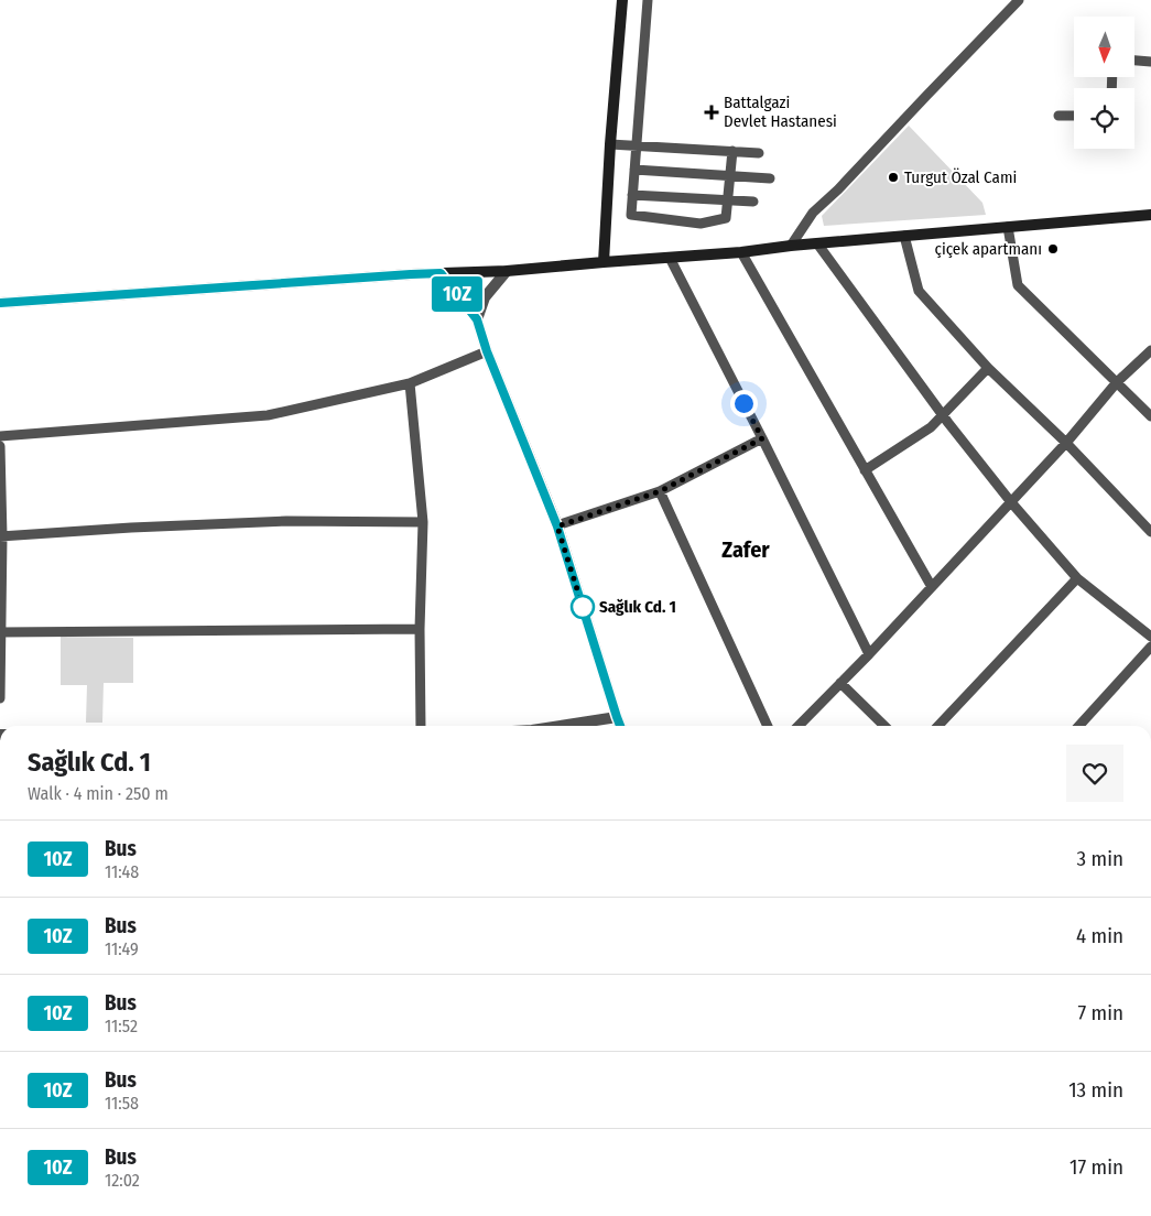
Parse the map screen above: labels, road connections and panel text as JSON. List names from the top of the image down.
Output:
{
  "districts": ["Zafer"],
  "places": {
    "health": ["Battalgazi Devlet Hastanesi"],
    "other": ["Turgut Özal Cami", "çiçek apartmanı", "Sağlık Cd. 1"]
  },
  "lines": ["bus line 10Z"],
  "north": "bottom",
  "page": {
    "on_map": "10Z",
    "heading": ["Sağlık Cd. 1", "Walk · 4 min · 250 m"],
    "list": [
      {
        "mark": "10Z",
        "name": "Bus",
        "note": "11:48",
        "value": "3 min"
      },
      {
        "mark": "10Z",
        "name": "Bus",
        "note": "11:49",
        "value": "4 min"
      },
      {
        "mark": "10Z",
        "name": "Bus",
        "note": "11:52",
        "value": "7 min"
      },
      {
        "mark": "10Z",
        "name": "Bus",
        "note": "11:58",
        "value": "13 min"
      },
      {
        "mark": "10Z",
        "name": "Bus",
        "note": "12:02",
        "value": "17 min"
      }
    ]
  }
}
